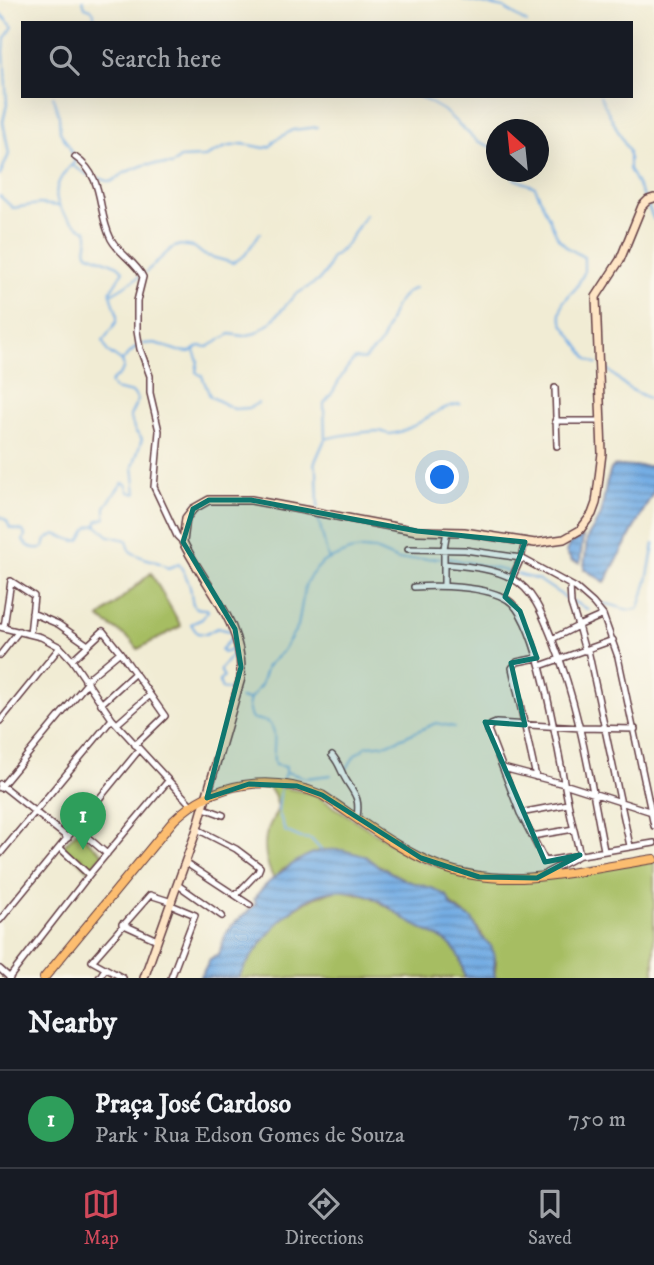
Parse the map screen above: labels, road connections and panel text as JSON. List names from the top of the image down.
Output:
{
  "north": "top left",
  "page": {
    "search": "Search here",
    "pins": "1",
    "heading": "Nearby",
    "list": [
      {
        "mark": "1",
        "name": "Praça José Cardoso",
        "note": "Park · Rua Edson Gomes de Souza",
        "value": "750 m"
      }
    ],
    "nav": ["Map", "Directions", "Saved"]
  }
}
